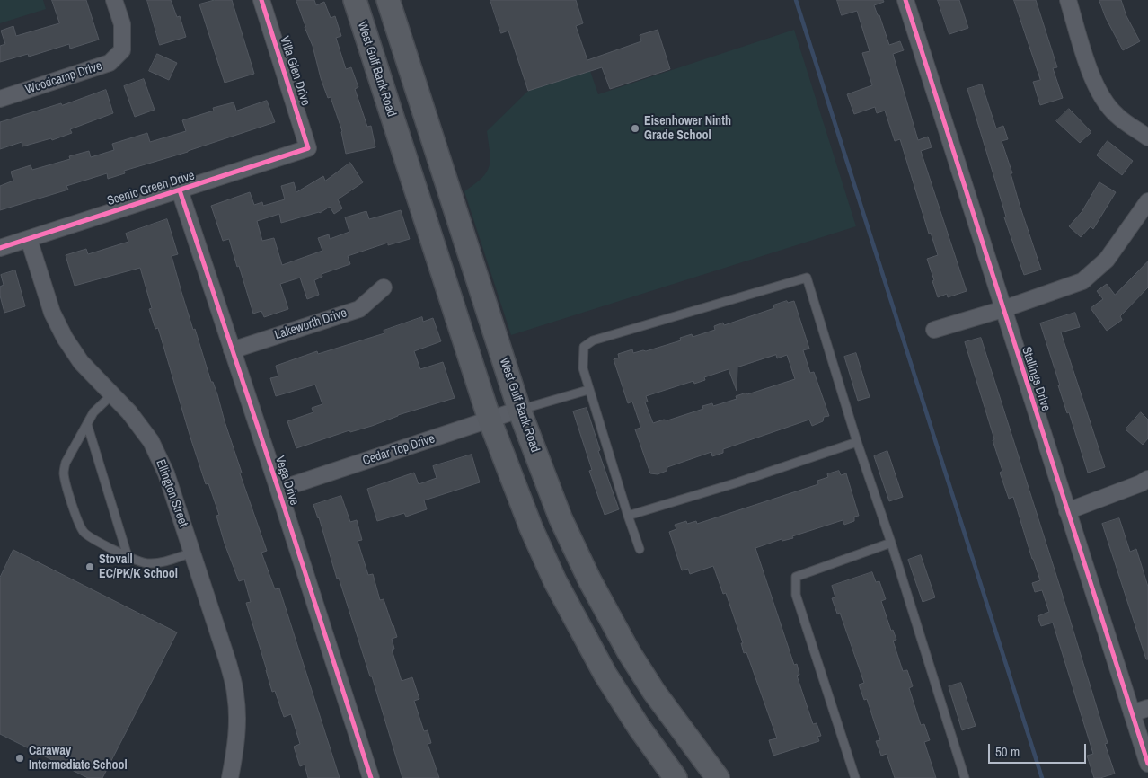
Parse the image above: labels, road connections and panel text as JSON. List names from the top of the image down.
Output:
{
  "streets": {
    "main road": ["West Gulf Bank Road"],
    "street": [
      "Villa Glen Drive",
      "Woodcamp Drive",
      "Scenic Green Drive",
      "Lakeworth Drive",
      "Stallings Drive",
      "Cedar Top Drive",
      "Vega Drive",
      "Ellington Street"
    ]
  },
  "crossings": [
    ["West Gulf Bank Road", "Cedar Top Drive"],
    ["Villa Glen Drive", "Scenic Green Drive"],
    ["Scenic Green Drive", "Vega Drive"],
    ["Scenic Green Drive", "Ellington Street"],
    ["Lakeworth Drive", "Vega Drive"],
    ["Cedar Top Drive", "Vega Drive"]
  ],
  "places": ["Eisenhower Ninth Grade School", "Stovall EC/PK/K School", "Caraway Intermediate School"],
  "scale_bar": "50 m"
}
